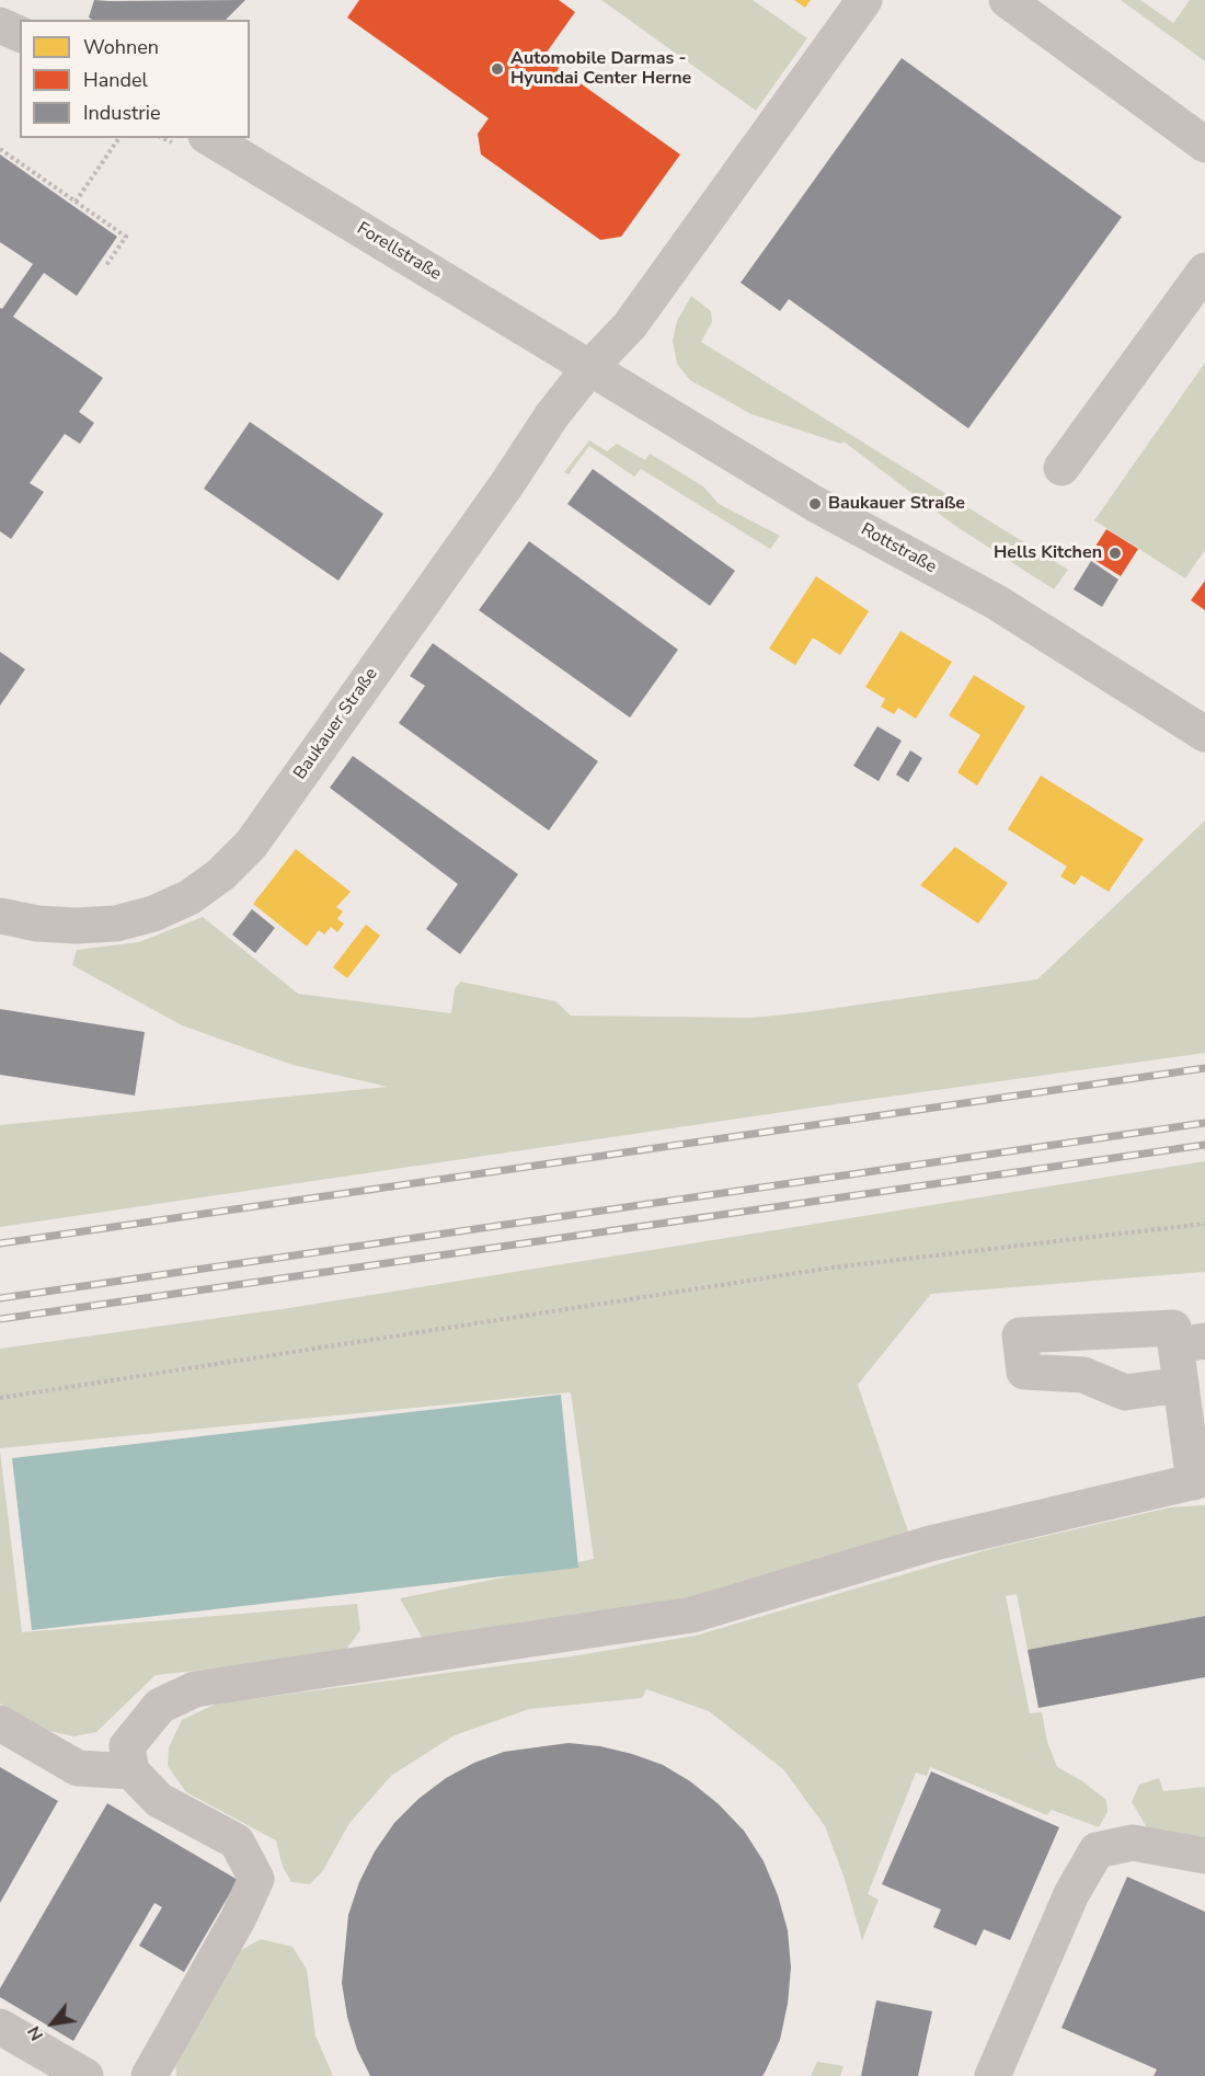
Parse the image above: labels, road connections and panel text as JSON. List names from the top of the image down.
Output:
{
  "streets": {
    "street": ["Forellstraße", "Rottstraße", "Baukauer Straße"]
  },
  "crossings": [
    ["Forellstraße", "Rottstraße"],
    ["Forellstraße", "Baukauer Straße"],
    ["Rottstraße", "Baukauer Straße"]
  ],
  "places": ["Automobile Darmas - Hyundai Center Herne", "Baukauer Straße", "Hells Kitchen"],
  "legend": ["Wohnen", "Handel", "Industrie"],
  "north": "bottom left"
}
